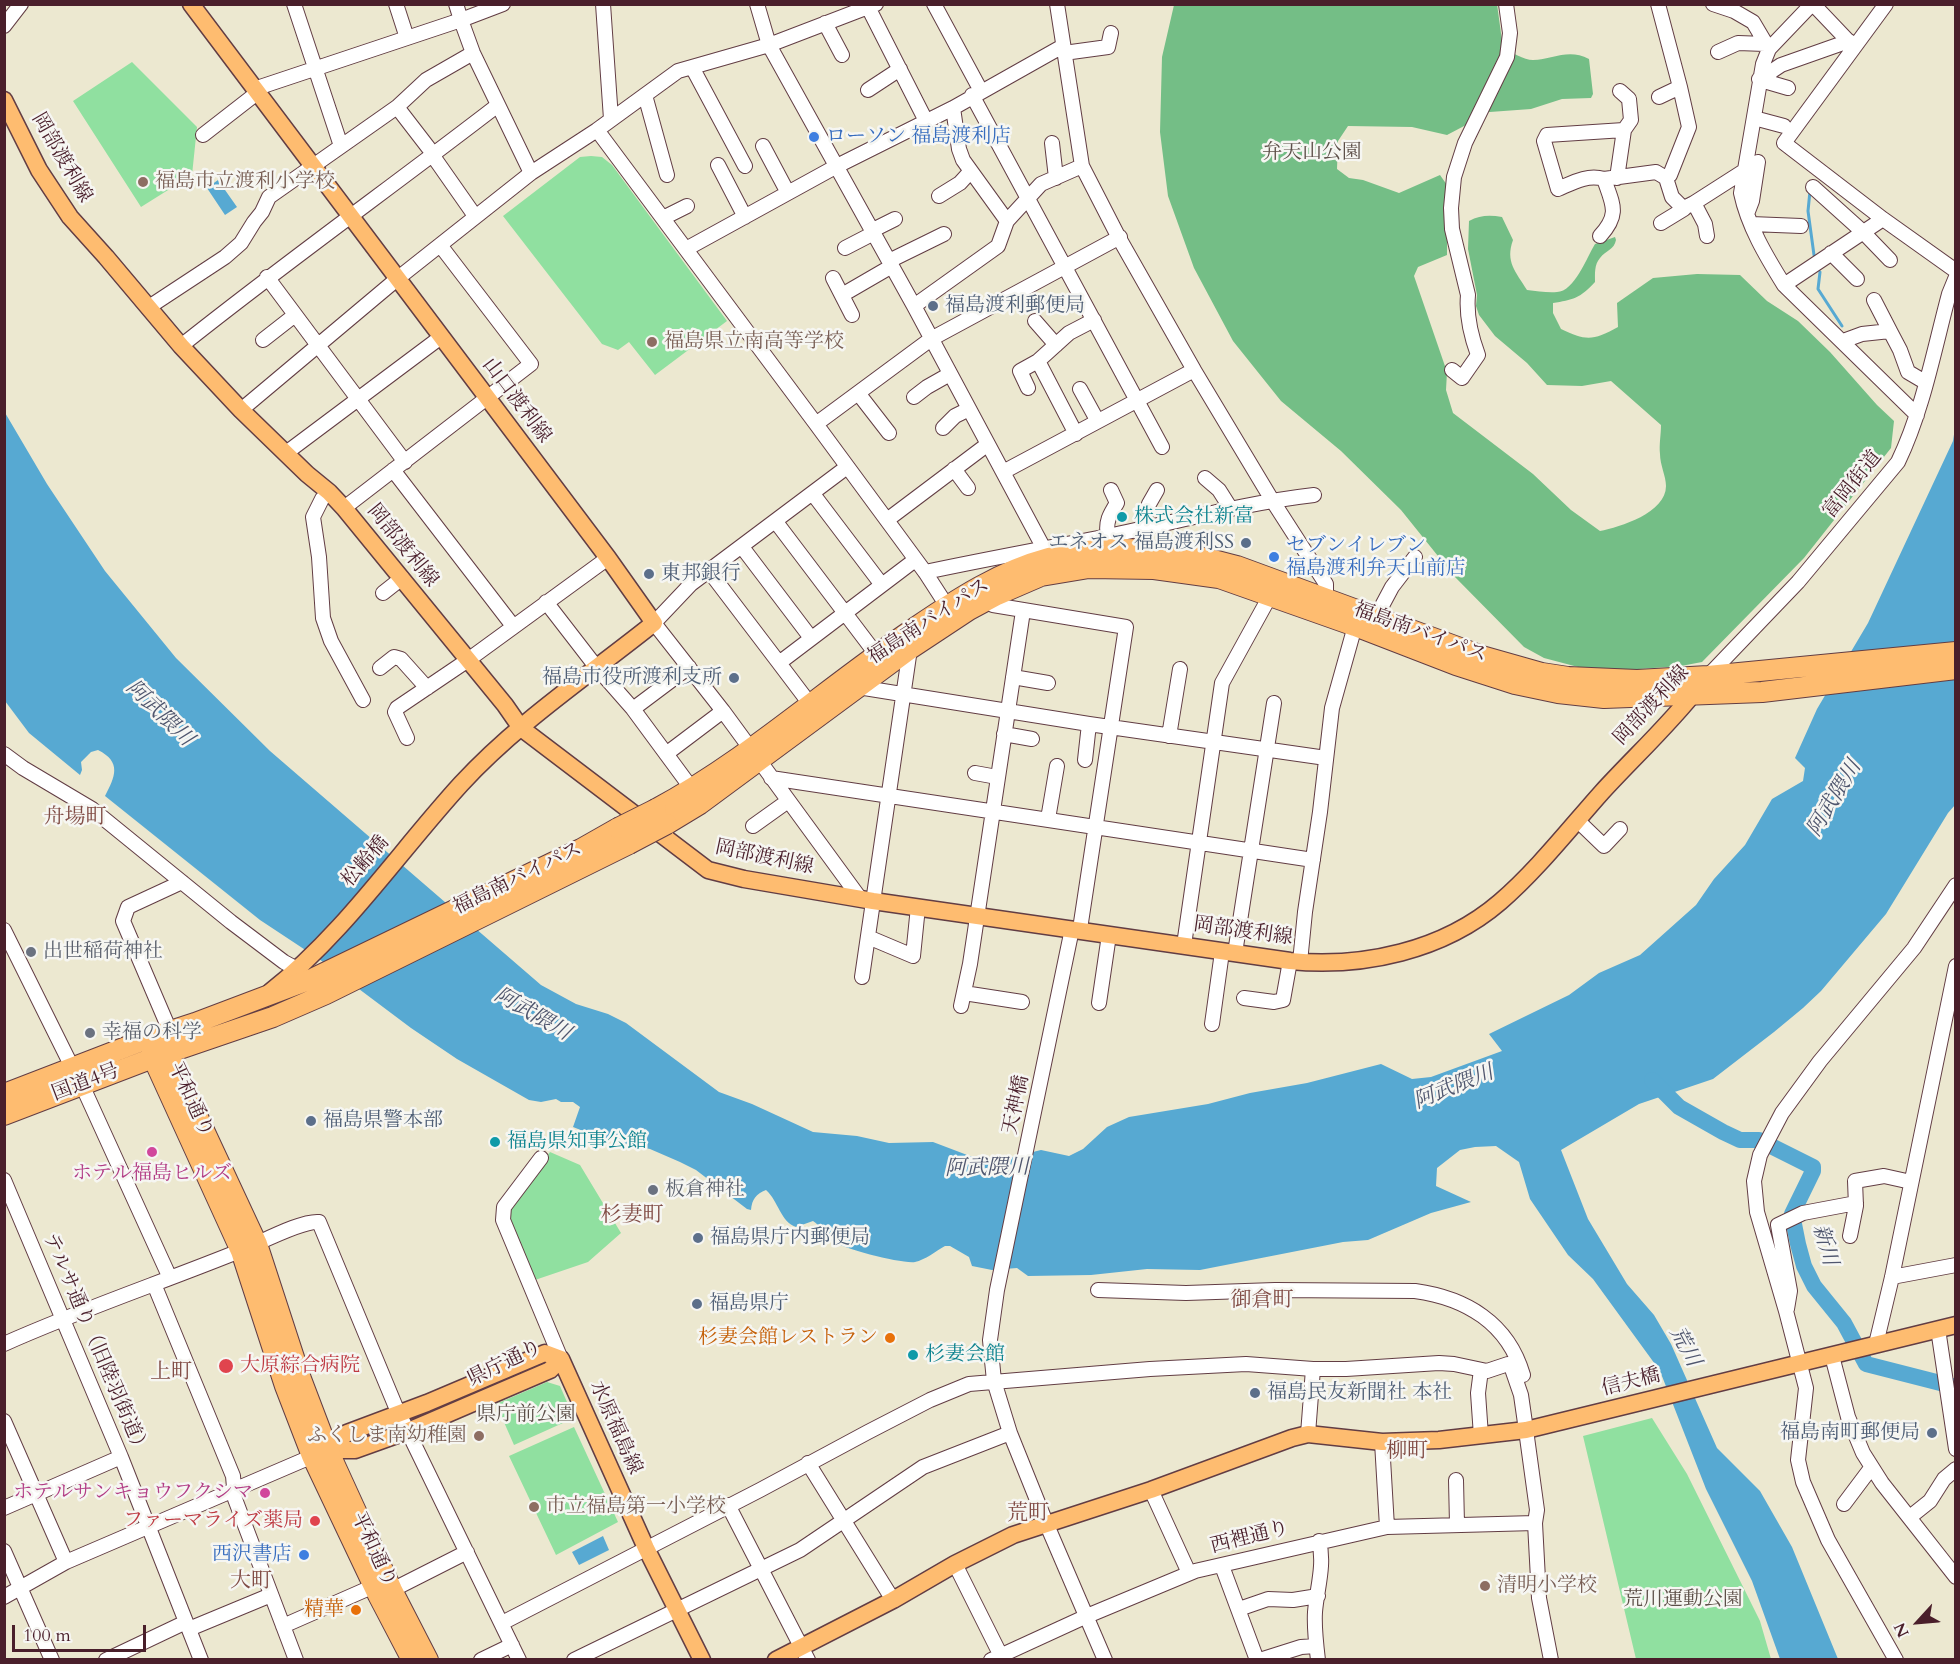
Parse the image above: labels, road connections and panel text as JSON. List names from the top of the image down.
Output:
{
  "streets": {
    "highway": ["福島南バイパス", "国道4号", "平和通り"],
    "main road": [
      "岡部渡利線",
      "山口渡利線",
      "松齢橋",
      "県庁通り",
      "信夫橋",
      "水原福島線"
    ],
    "street": [
      "富岡街道",
      "天神橋",
      "テルサ通り（旧陸羽街道）",
      "西裡通り"
    ]
  },
  "crossings": [
    ["岡部渡利線", "富岡街道"],
    ["岡部渡利線", "福島南バイパス"],
    ["岡部渡利線", "松齢橋"],
    ["岡部渡利線", "天神橋"],
    ["富岡街道", "福島南バイパス"],
    ["福島南バイパス", "松齢橋"],
    ["福島南バイパス", "国道4号"],
    ["福島南バイパス", "平和通り"],
    ["国道4号", "平和通り"],
    ["平和通り", "県庁通り"],
    ["天神橋", "西裡通り"],
    ["テルサ通り（旧陸羽街道）", "県庁通り"],
    ["県庁通り", "水原福島線"]
  ],
  "districts": [
    "舟場町",
    "杉妻町",
    "御倉町",
    "上町",
    "柳町",
    "荒町",
    "大町"
  ],
  "water": ["阿武隈川", "新川", "荒川"],
  "parks": ["弁天山公園", "県庁前公園", "荒川運動公園"],
  "places": [
    "ローソン 福島渡利店",
    "福島市立渡利小学校",
    "福島渡利郵便局",
    "福島県立南高等学校",
    "株式会社新富",
    "エネオス 福島渡利SS",
    "セブンイレブン 福島渡利弁天山前店",
    "東邦銀行",
    "福島市役所渡利支所",
    "出世稲荷神社",
    "幸福の科学",
    "福島県警本部",
    "福島県知事公館",
    "ホテル福島ヒルズ",
    "板倉神社",
    "福島県庁内郵便局",
    "福島県庁",
    "杉妻会館レストラン",
    "杉妻会館",
    "大原綜合病院",
    "福島民友新聞社 本社",
    "福島南町郵便局",
    "ふくしま南幼稚園",
    "ホテルサンキョウフクシマ",
    "市立福島第一小学校",
    "ファーマライズ薬局",
    "西沢書店",
    "清明小学校",
    "精華"
  ],
  "scale_bar": "100 m",
  "north": "bottom left"
}
